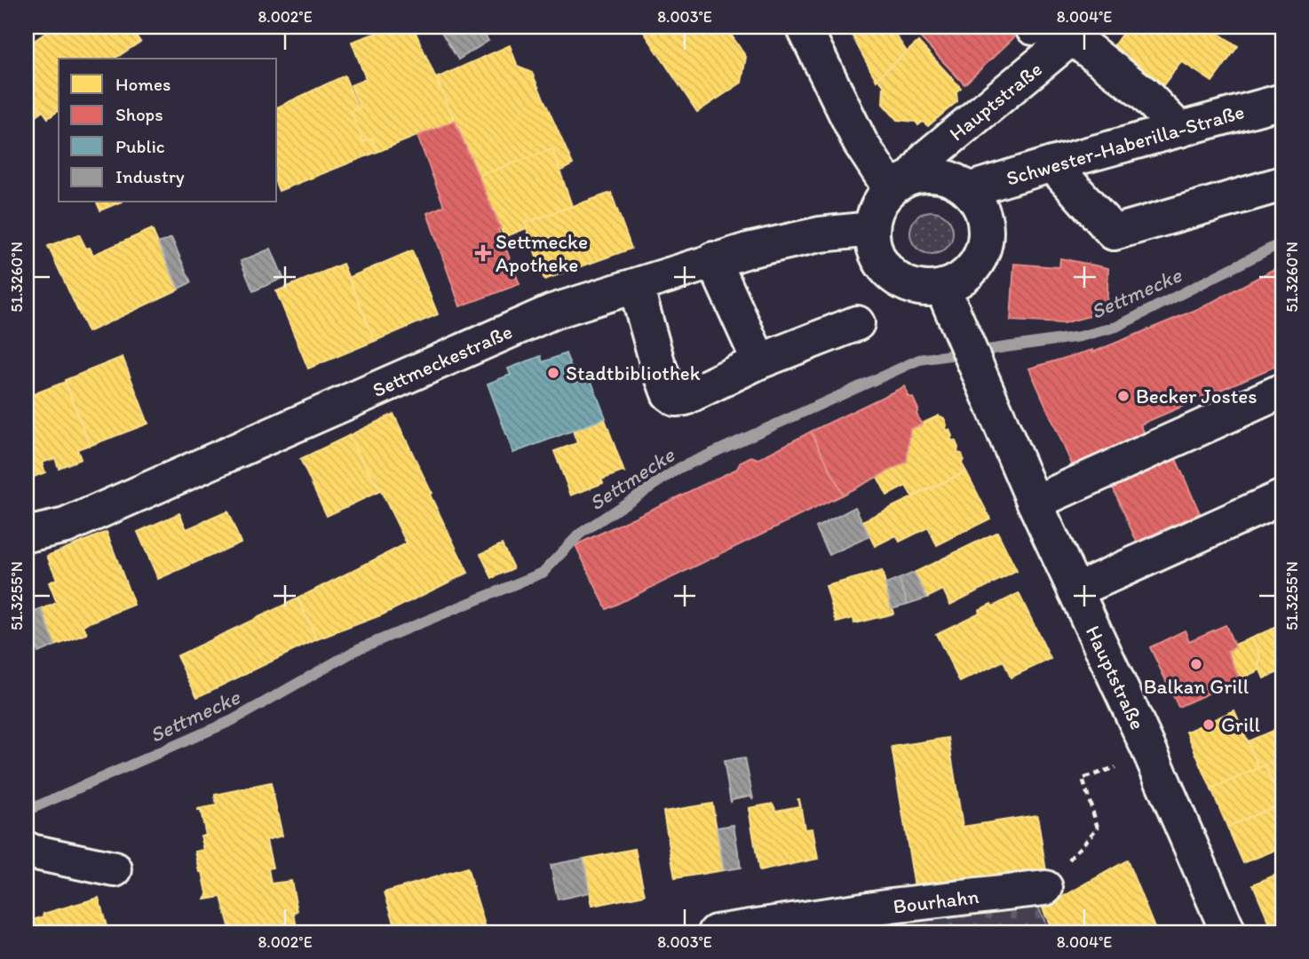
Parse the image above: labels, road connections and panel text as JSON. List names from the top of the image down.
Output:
{
  "streets": {
    "street": [
      "Hauptstraße",
      "Schwester-Haberilla-Straße",
      "Settmeckestraße",
      "Bourhahn"
    ]
  },
  "crossings": [
    ["Hauptstraße", "Schwester-Haberilla-Straße"],
    ["Hauptstraße", "Settmeckestraße"],
    ["Schwester-Haberilla-Straße", "Settmeckestraße"]
  ],
  "water": ["Settmecke"],
  "places": {
    "health": ["Settmecke Apotheke"],
    "other": [
      "Stadtbibliothek",
      "Becker Jostes",
      "Balkan Grill",
      "Grill"
    ]
  },
  "legend": [
    "Homes",
    "Shops",
    "Public",
    "Industry"
  ],
  "coordinates": [
    "8.002°E",
    "8.003°E",
    "8.004°E",
    "51.3260°N",
    "51.3255°N"
  ]
}
